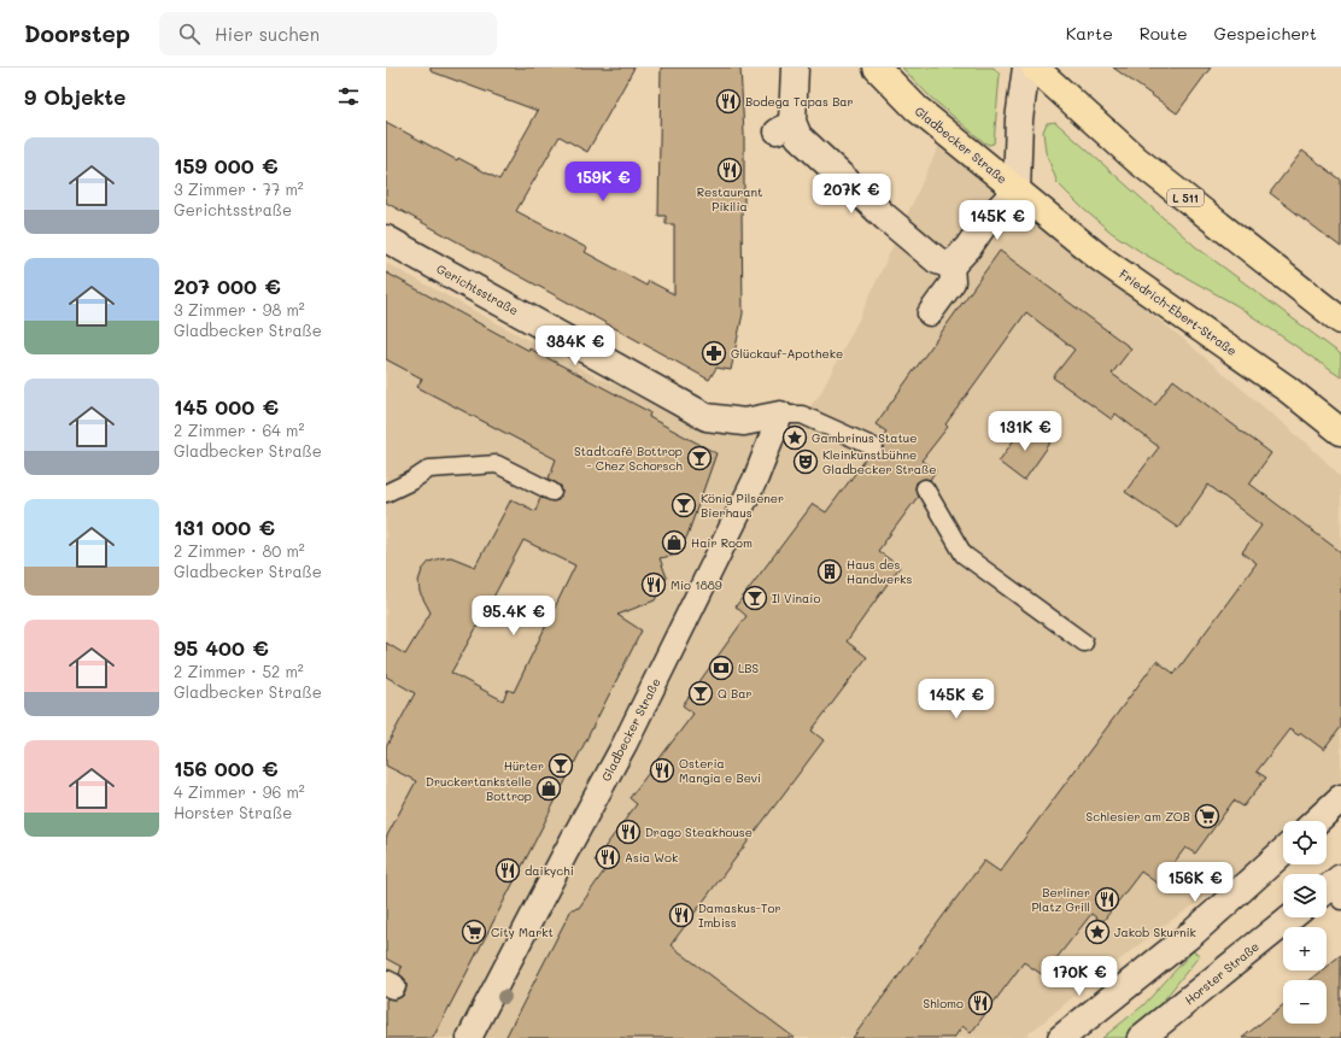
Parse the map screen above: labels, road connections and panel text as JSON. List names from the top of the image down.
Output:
{
  "streets": {
    "main road": ["Gladbecker Straße", "L 511", "Friedrich-Ebert-Straße"],
    "street": ["Gerichtsstraße", "Horster Straße"]
  },
  "crossings": [
    ["Gladbecker Straße", "Gerichtsstraße"],
    ["Gladbecker Straße", "Friedrich-Ebert-Straße"]
  ],
  "places": {
    "restaurant": [
      "Bodega Tapas Bar",
      "Restaurant Pikilia",
      "Mio 1889",
      "Osteria Mangia e Bevi",
      "Drago Steakhouse",
      "Asia Wok",
      "daikychi",
      "Berliner Platz Grill",
      "Damaskus-Tor Imbiss",
      "Shlomo"
    ],
    "pharmacy": ["Glückauf-Apotheke"],
    "place": ["Gambrinus Statue", "Jakob Skurnik"],
    "bar": [
      "Stadtcafé Bottrop - Chez Schorsch",
      "König Pilsener Bierhaus",
      "Il Vinaio",
      "Q Bar",
      "Hürter"
    ],
    "theatre": ["Kleinkunstbühne Gladbecker Straße"],
    "shop": ["Hair Room", "Druckertankstelle Bottrop"],
    "building": ["Haus des Handwerks"],
    "bank": ["LBS"],
    "supermarket": ["Schlesier am ZOB", "City Markt"]
  },
  "page": {
    "header": "Doorstep",
    "search": "Hier suchen",
    "nav": ["Karte", "Route", "Gespeichert"],
    "heading": "9 Objekte",
    "list": [
      {
        "name": "159 000 €",
        "note": "3 Zimmer · 77 m² · Gerichtsstraße"
      },
      {
        "name": "207 000 €",
        "note": "3 Zimmer · 98 m² · Gladbecker Straße"
      },
      {
        "name": "145 000 €",
        "note": "2 Zimmer · 64 m² · Gladbecker Straße"
      },
      {
        "name": "131 000 €",
        "note": "2 Zimmer · 80 m² · Gladbecker Straße"
      },
      {
        "name": "95 400 €",
        "note": "2 Zimmer · 52 m² · Gladbecker Straße"
      },
      {
        "name": "156 000 €",
        "note": "4 Zimmer · 96 m² · Horster Straße"
      }
    ],
    "price": [
      "159K €",
      "207K €",
      "145K €",
      "384K €",
      "131K €",
      "95.4K €",
      "145K €",
      "156K €",
      "170K €"
    ],
    "map_buttons": ["+", "−"]
  }
}
